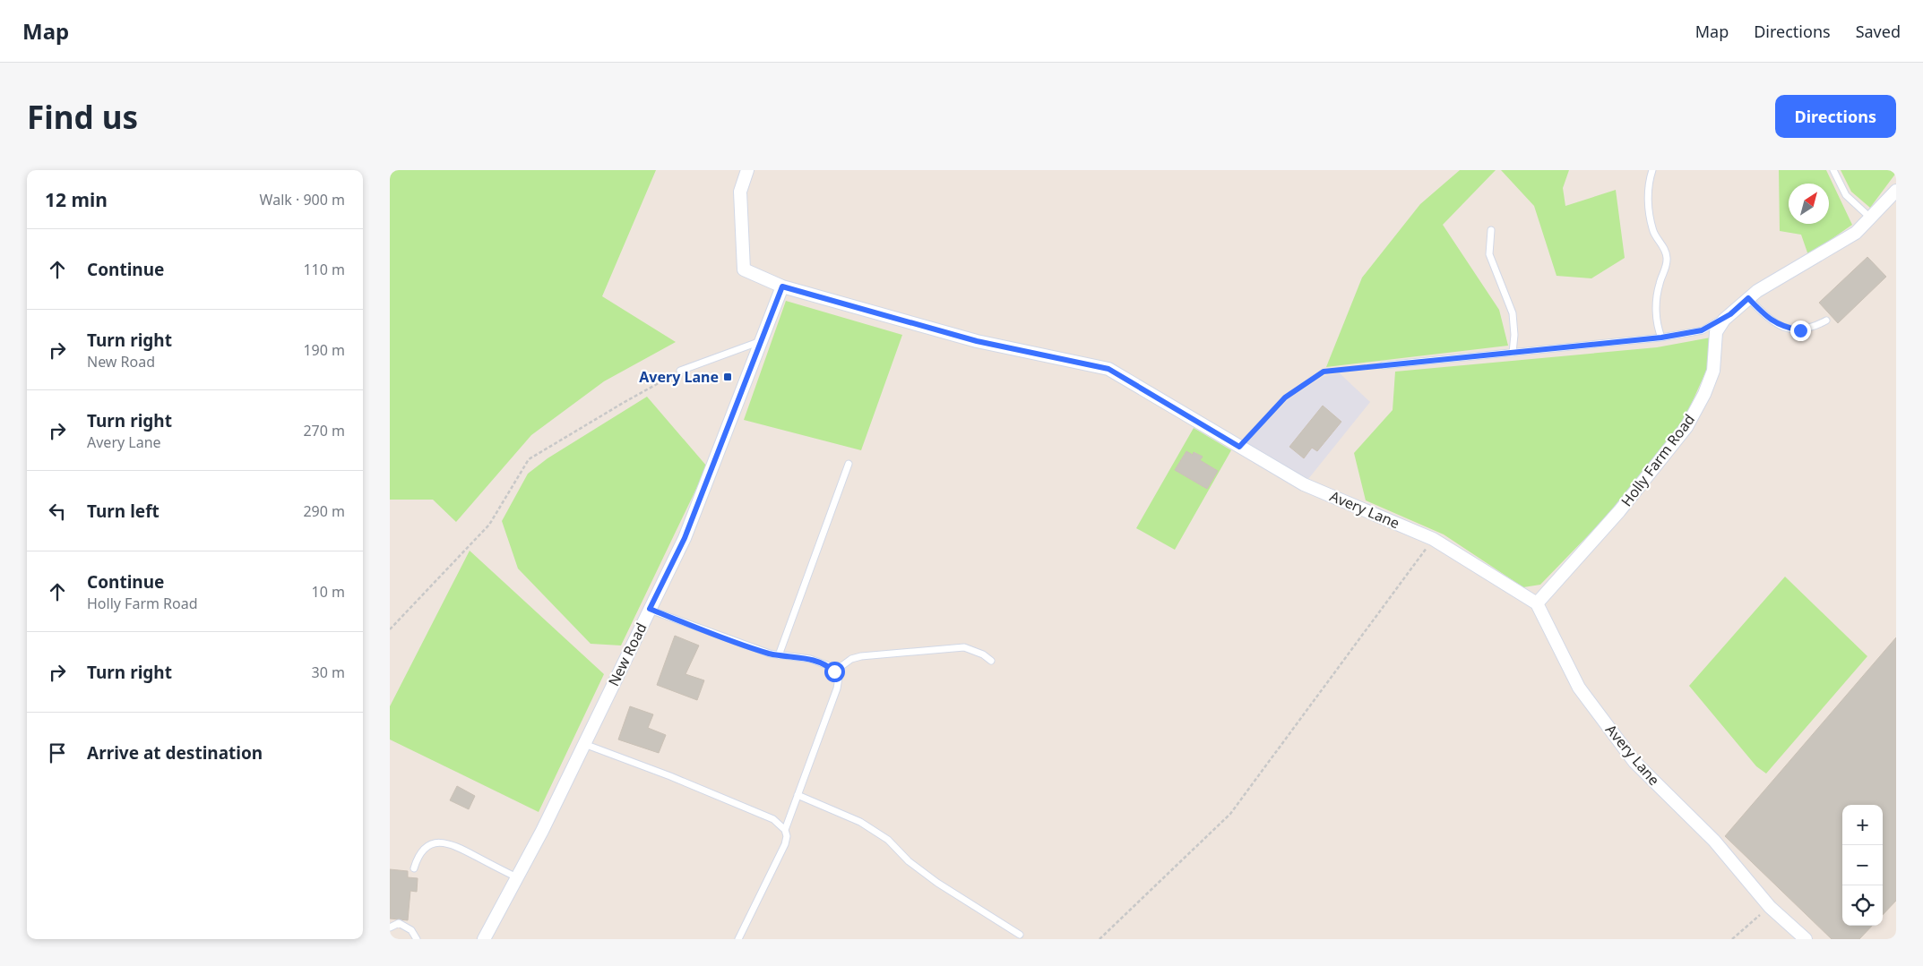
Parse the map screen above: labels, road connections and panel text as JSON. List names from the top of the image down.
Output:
{
  "streets": {
    "street": ["Holly Farm Road", "Avery Lane", "New Road"]
  },
  "crossings": [
    ["Holly Farm Road", "Avery Lane"],
    ["Avery Lane", "New Road"]
  ],
  "places": {
    "transit": ["Avery Lane"]
  },
  "north": "top right",
  "page": {
    "header": "Map",
    "nav": ["Map", "Directions", "Saved"],
    "buttons": "Directions",
    "title": "Find us",
    "heading": ["12 min", "Walk · 900 m"],
    "list": [
      ["Continue", "110 m"],
      ["Turn right", "New Road", "190 m"],
      ["Turn right", "Avery Lane", "270 m"],
      ["Turn left", "290 m"],
      ["Continue", "Holly Farm Road", "10 m"],
      ["Turn right", "30 m"],
      "Arrive at destination"
    ],
    "map_buttons": ["+", "−"]
  }
}
